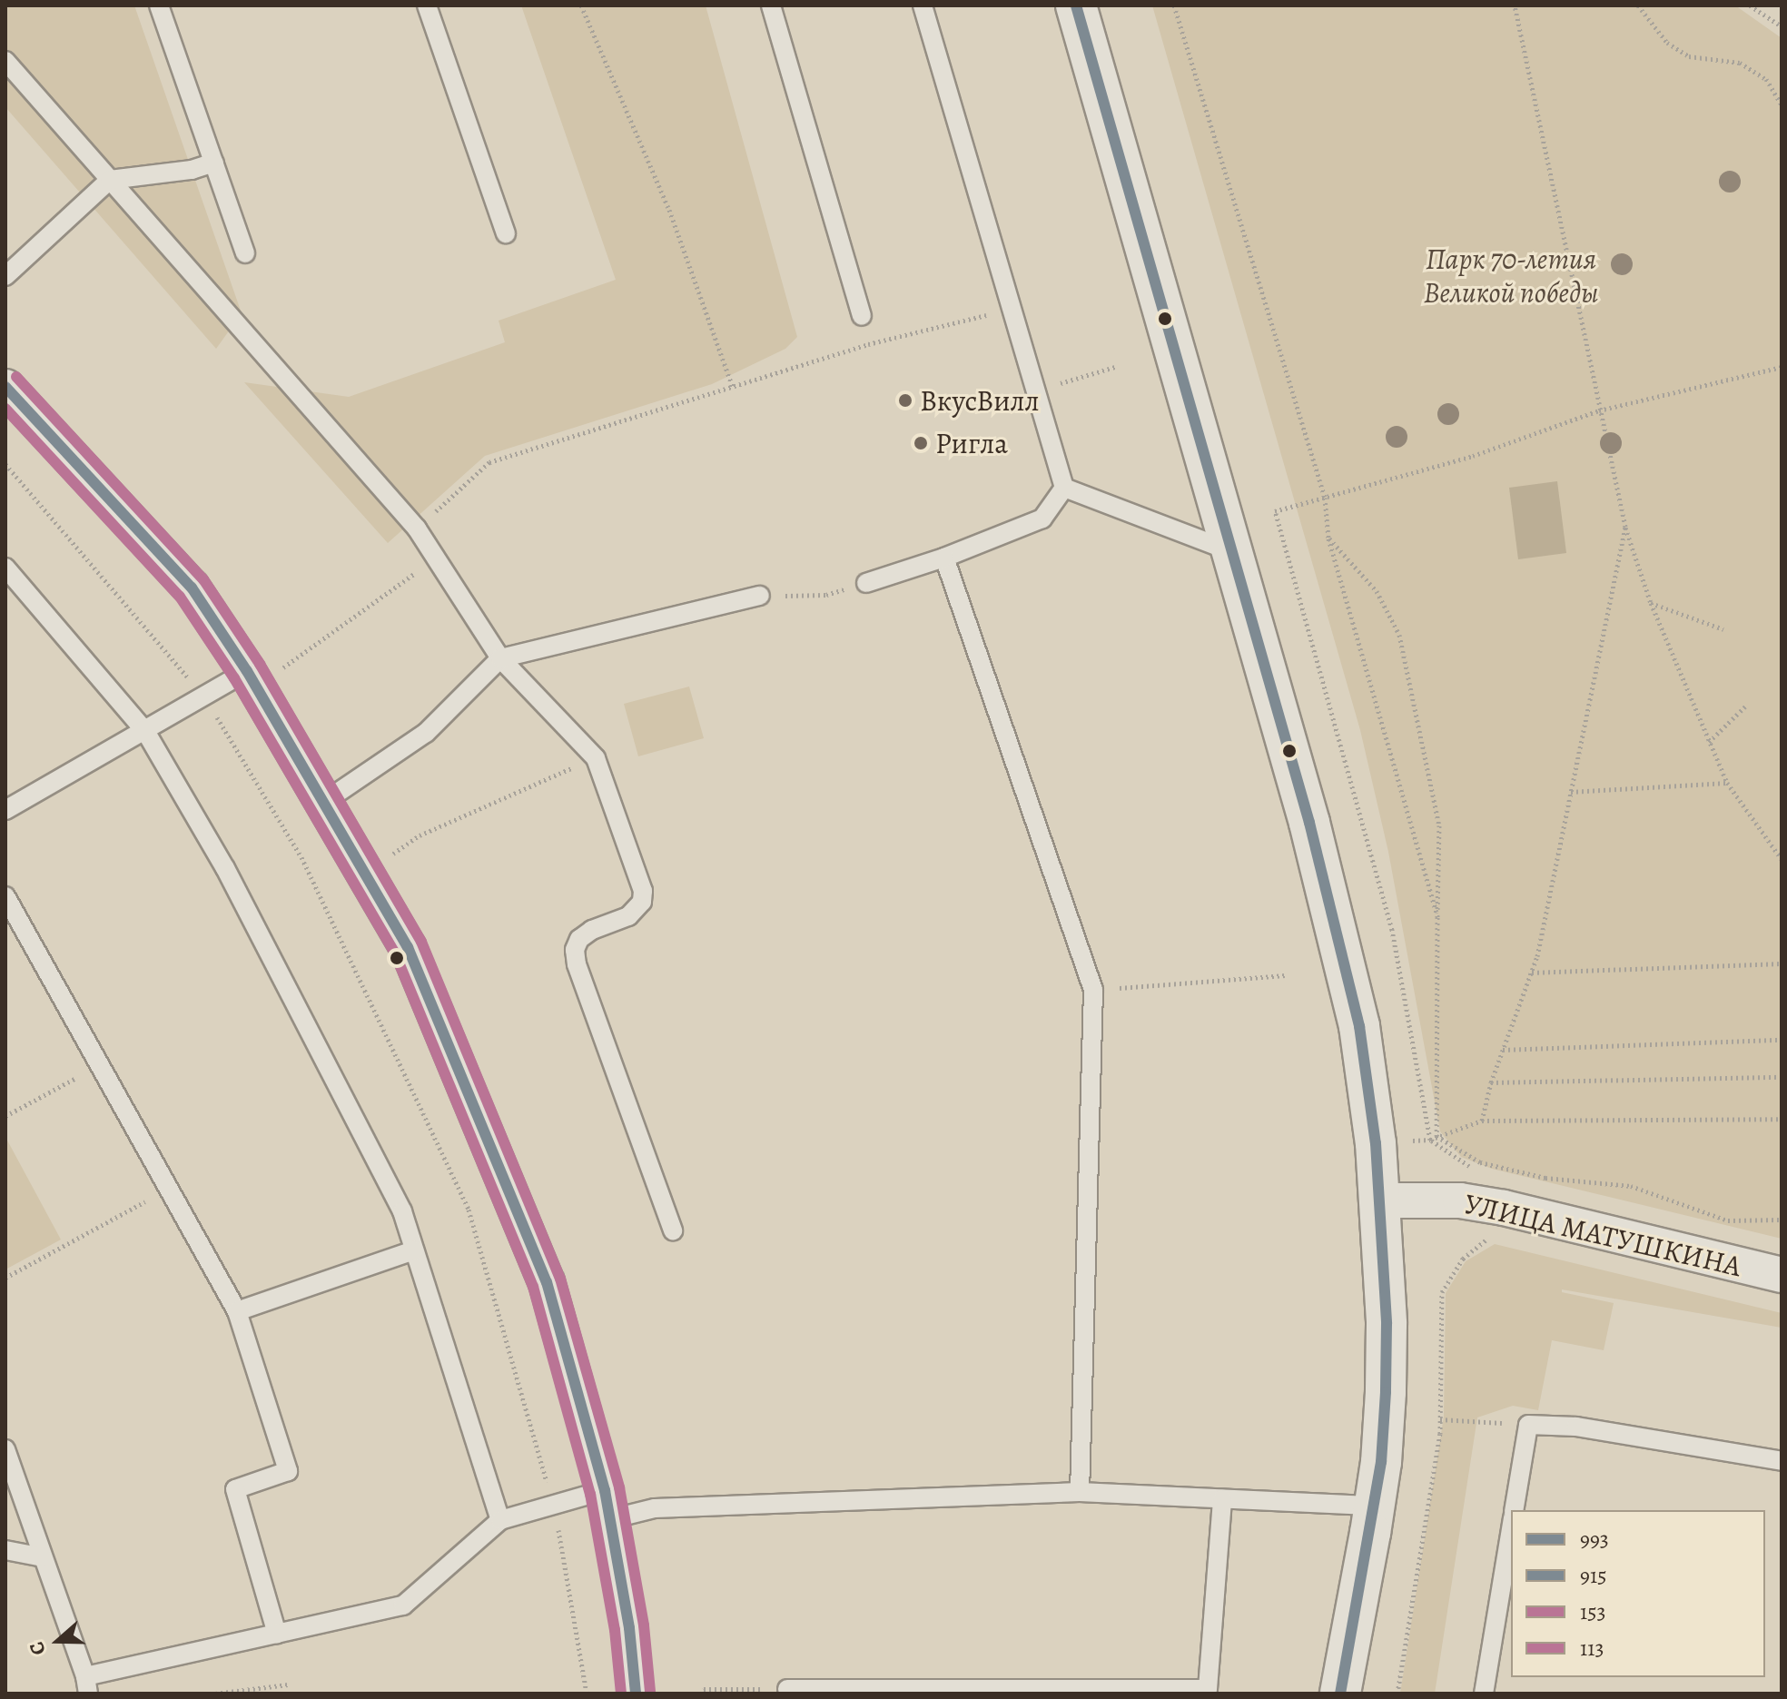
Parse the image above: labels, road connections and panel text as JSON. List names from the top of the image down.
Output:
{
  "streets": {
    "street": ["УЛИЦА МАТУШКИНА"]
  },
  "parks": ["Парк 70-летия Великой победы"],
  "places": ["ВкусВилл", "Ригла"],
  "lines": [
    "transit line 993",
    "transit line 113",
    "transit line 915",
    "transit line 153"
  ],
  "legend": [
    "993",
    "915",
    "153",
    "113"
  ],
  "north": "left"
}
